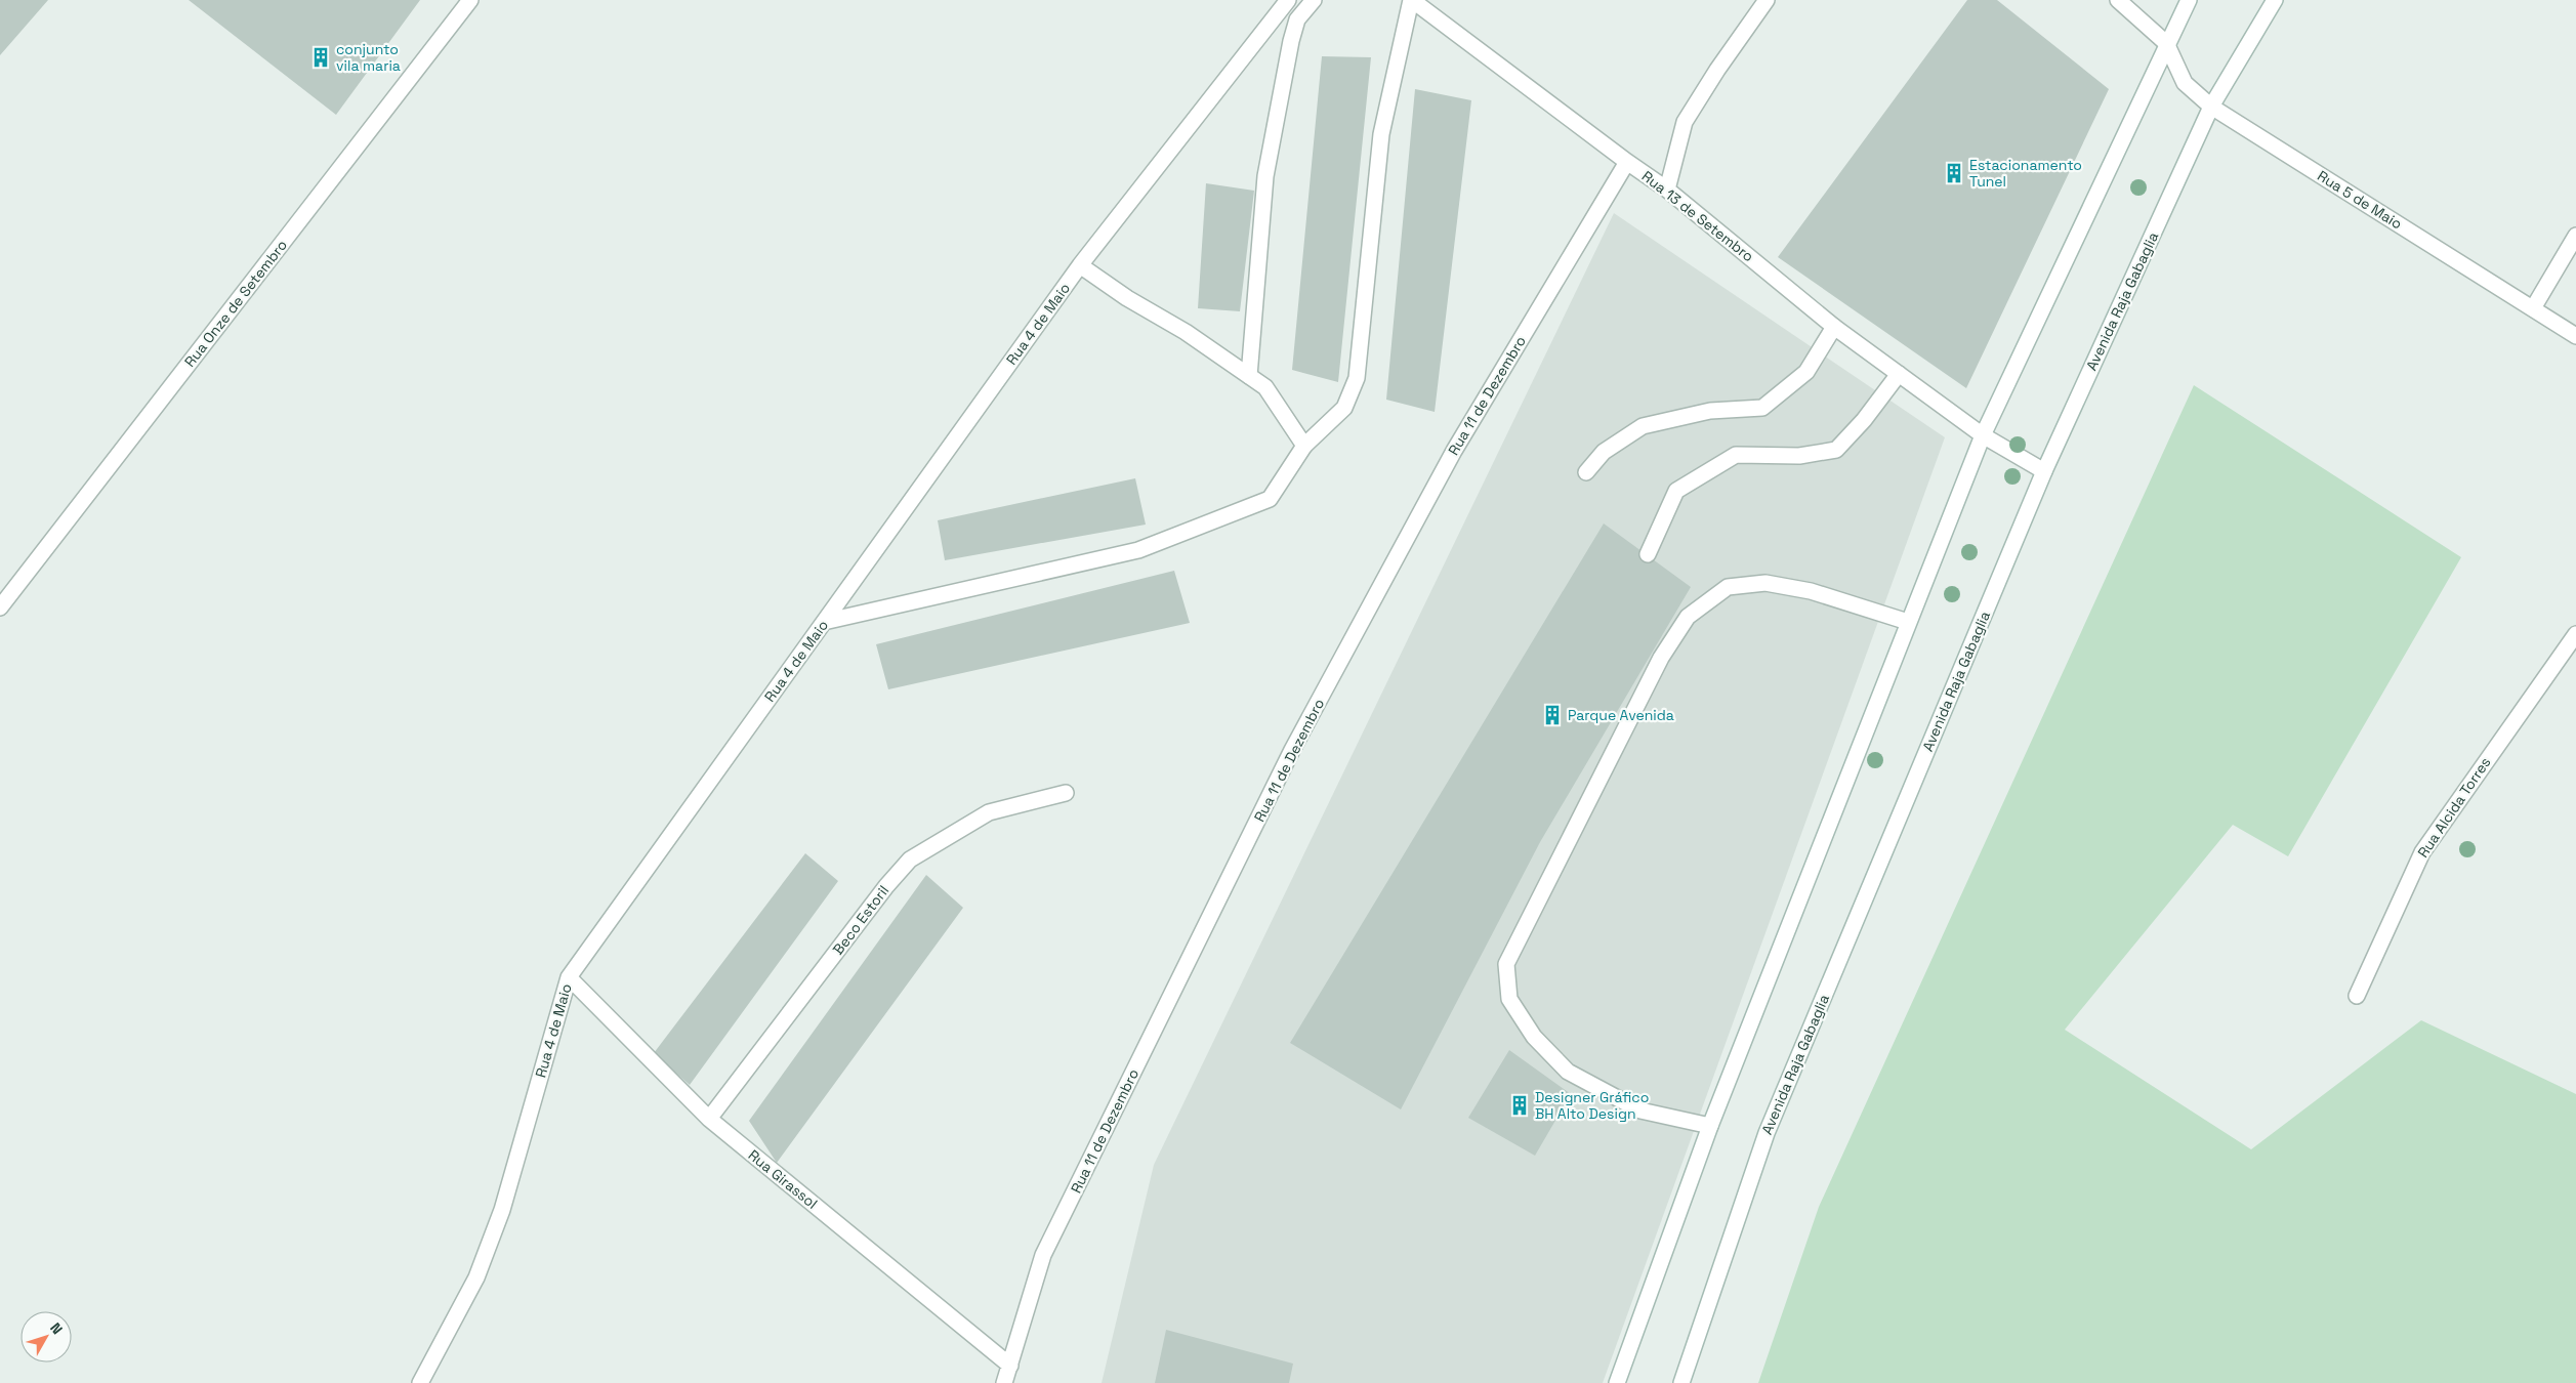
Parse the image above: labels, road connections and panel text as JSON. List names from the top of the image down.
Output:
{
  "streets": {
    "street": [
      "Rua 5 de Maio",
      "Rua 13 de Setembro",
      "Avenida Raja Gabaglia",
      "Rua Onze de Setembro",
      "Rua 4 de Maio",
      "Rua 11 de Dezembro",
      "Rua Alcida Torres",
      "Beco Estoril",
      "Rua Girassol"
    ]
  },
  "crossings": [
    ["Rua 5 de Maio", "Avenida Raja Gabaglia"],
    ["Rua 13 de Setembro", "Avenida Raja Gabaglia"],
    ["Rua 13 de Setembro", "Rua 11 de Dezembro"],
    ["Rua 4 de Maio", "Rua Girassol"],
    ["Rua 11 de Dezembro", "Rua Girassol"],
    ["Beco Estoril", "Rua Girassol"]
  ],
  "places": {
    "building": [
      "conjunto vila maria",
      "Estacionamento Tunel",
      "Parque Avenida",
      "Designer Gráfico BH Alto Design"
    ]
  },
  "north": "top right"
}
